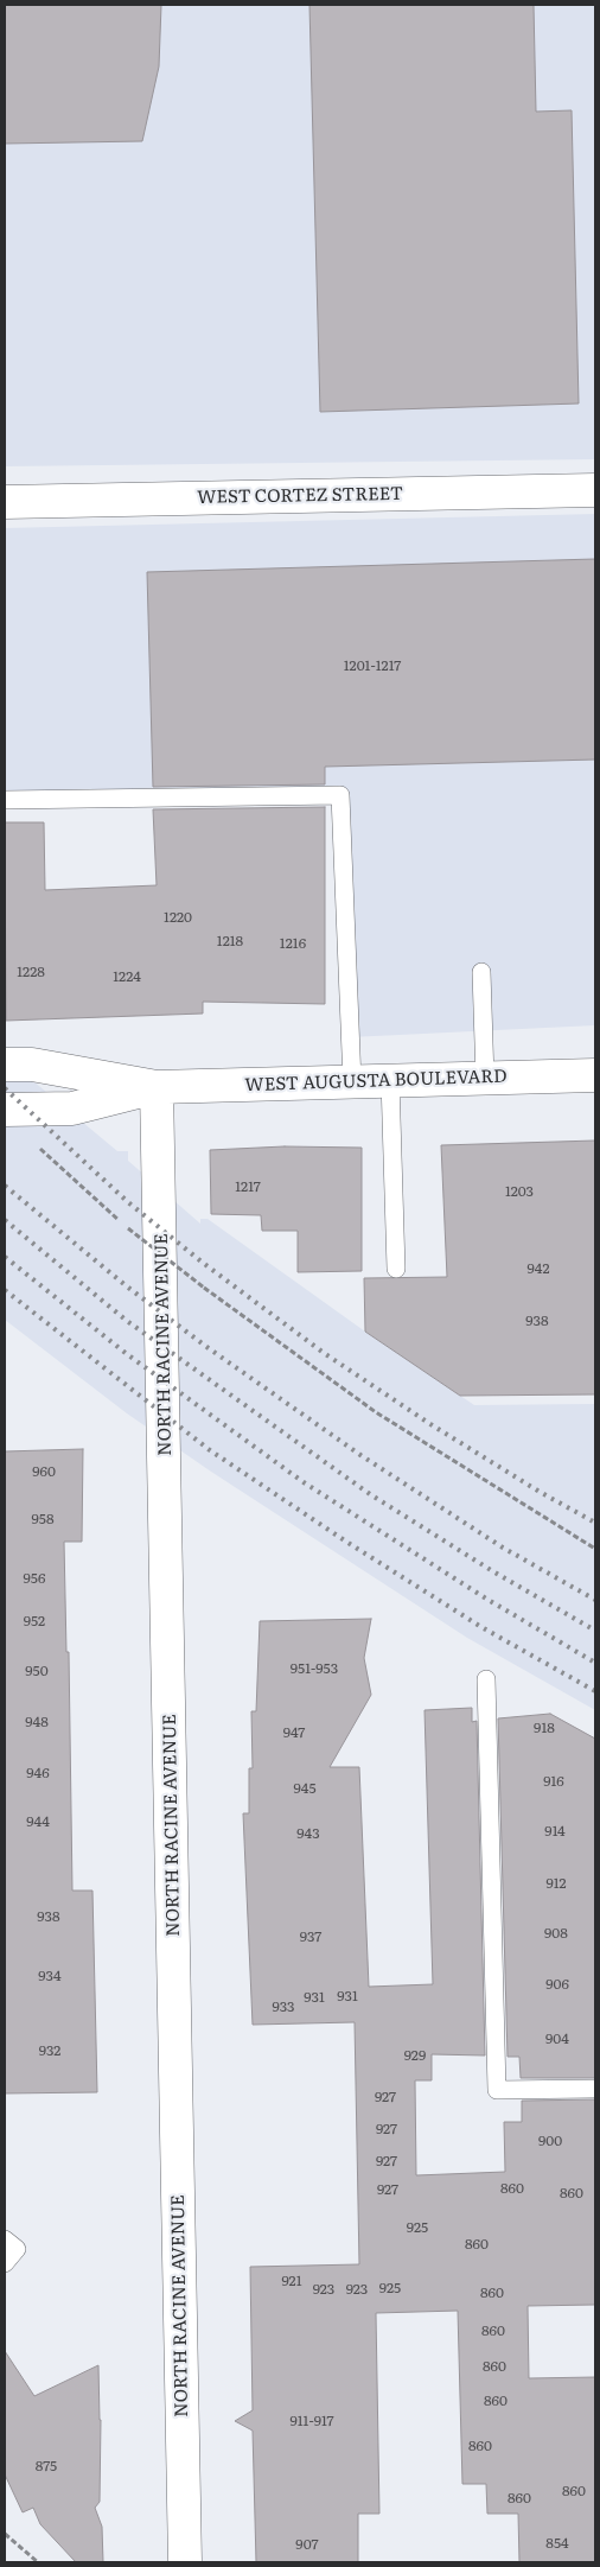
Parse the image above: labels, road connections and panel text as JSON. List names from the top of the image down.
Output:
{
  "streets": {
    "street": ["WEST CORTEZ STREET", "WEST AUGUSTA BOULEVARD", "NORTH RACINE AVENUE"]
  },
  "crossings": [
    ["WEST AUGUSTA BOULEVARD", "NORTH RACINE AVENUE"]
  ],
  "house_numbers": [
    "1201-1217",
    "1220",
    "1218",
    "1216",
    "1228",
    "1224",
    "1217",
    "1203",
    "942",
    "938",
    "960",
    "958",
    "956",
    "952",
    "951-953",
    "950",
    "948",
    "918",
    "947",
    "946",
    "916",
    "945",
    "944",
    "914",
    "943",
    "912",
    "938",
    "908",
    "937",
    "934",
    "906",
    "931",
    "931",
    "933",
    "904",
    "932",
    "929",
    "927",
    "927",
    "900",
    "927",
    "860",
    "927",
    "860",
    "925",
    "860",
    "921",
    "925",
    "923",
    "923",
    "860",
    "860",
    "860",
    "860",
    "911-917",
    "860",
    "875",
    "860",
    "860",
    "854",
    "907"
  ]
}
